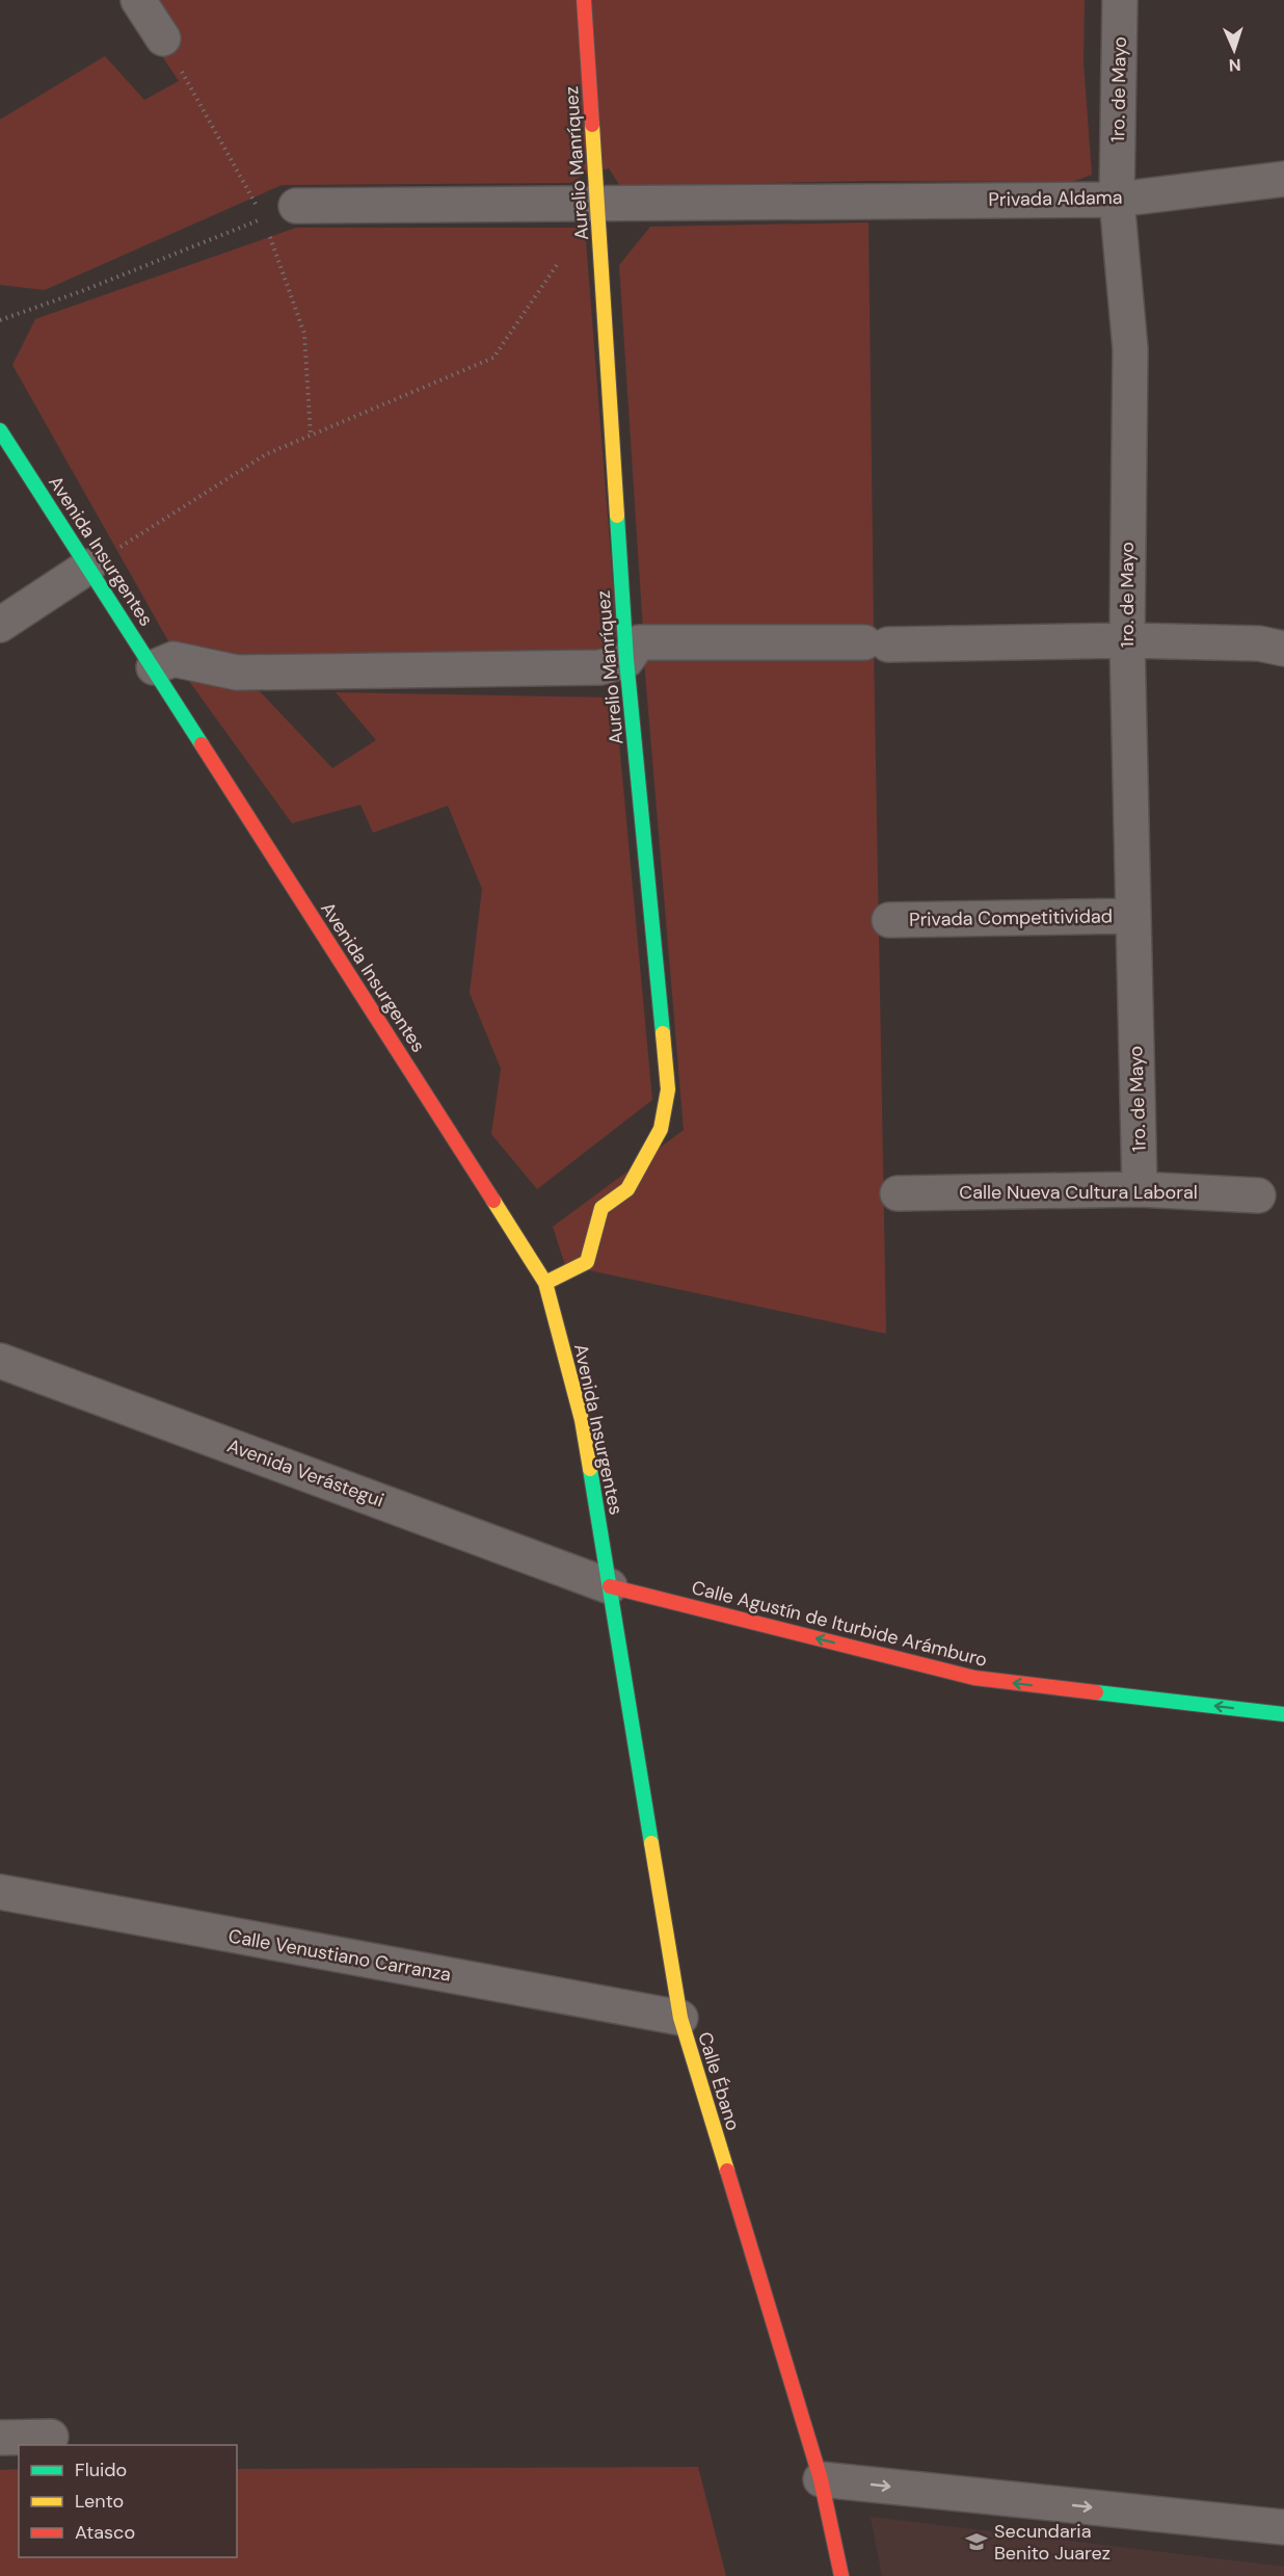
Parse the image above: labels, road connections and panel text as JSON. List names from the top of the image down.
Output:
{
  "streets": {
    "street": [
      "1ro. de Mayo",
      "Aurelio Manríquez",
      "Privada Aldama",
      "Avenida Insurgentes",
      "Privada Competitividad",
      "Calle Nueva Cultura Laboral",
      "Avenida Verástegui",
      "Calle Agustín de Iturbide Arámburo",
      "Calle Venustiano Carranza",
      "Calle Ébano"
    ]
  },
  "crossings": [
    ["1ro. de Mayo", "Privada Aldama"],
    ["1ro. de Mayo", "Privada Competitividad"],
    ["1ro. de Mayo", "Calle Nueva Cultura Laboral"],
    ["Aurelio Manríquez", "Privada Aldama"],
    ["Aurelio Manríquez", "Avenida Insurgentes"],
    ["Avenida Insurgentes", "Avenida Verástegui"],
    ["Avenida Insurgentes", "Calle Agustín de Iturbide Arámburo"],
    ["Avenida Insurgentes", "Calle Ébano"],
    ["Avenida Verástegui", "Calle Agustín de Iturbide Arámburo"],
    ["Avenida Verástegui", "Calle Ébano"],
    ["Calle Agustín de Iturbide Arámburo", "Calle Ébano"],
    ["Calle Venustiano Carranza", "Calle Ébano"]
  ],
  "one_way": ["Calle Agustín de Iturbide Arámburo"],
  "places": {
    "school or university": ["Secundaria Benito Juarez"]
  },
  "legend": ["Fluido", "Lento", "Atasco"],
  "north": "bottom"
}
